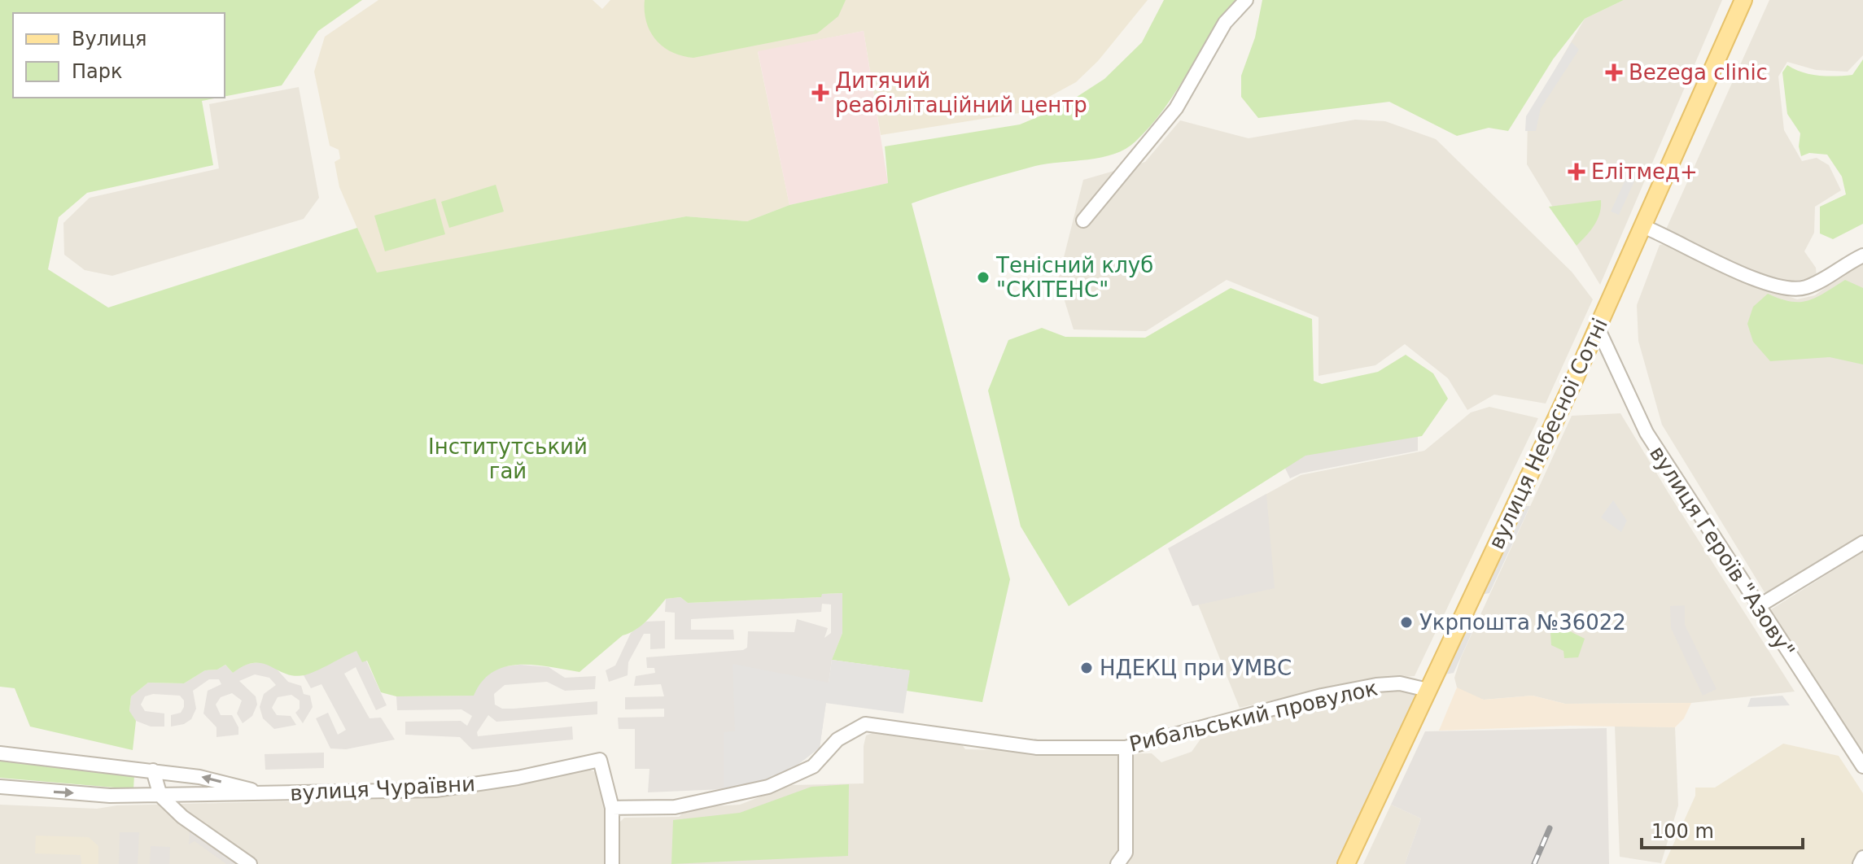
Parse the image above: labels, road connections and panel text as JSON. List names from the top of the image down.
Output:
{
  "streets": {
    "main road": ["вулиця Небесної Сотні"],
    "street": ["вулиця Героїв \"Азову\"", "Рибальський провулок", "вулиця Чураївни"]
  },
  "crossings": [
    ["вулиця Небесної Сотні", "вулиця Героїв \"Азову\""],
    ["вулиця Небесної Сотні", "Рибальський провулок"],
    ["Рибальський провулок", "вулиця Чураївни"]
  ],
  "parks": ["Інститутський гай"],
  "places": {
    "health": ["Bezega clinic", "Дитячий реабілітаційний центр", "Елітмед+"],
    "other": ["Тенісний клуб \"СКІТЕНС\"", "Укрпошта №36022", "НДЕКЦ при УМВС"]
  },
  "legend": ["Вулиця", "Парк"],
  "scale_bar": "100 m"
}
